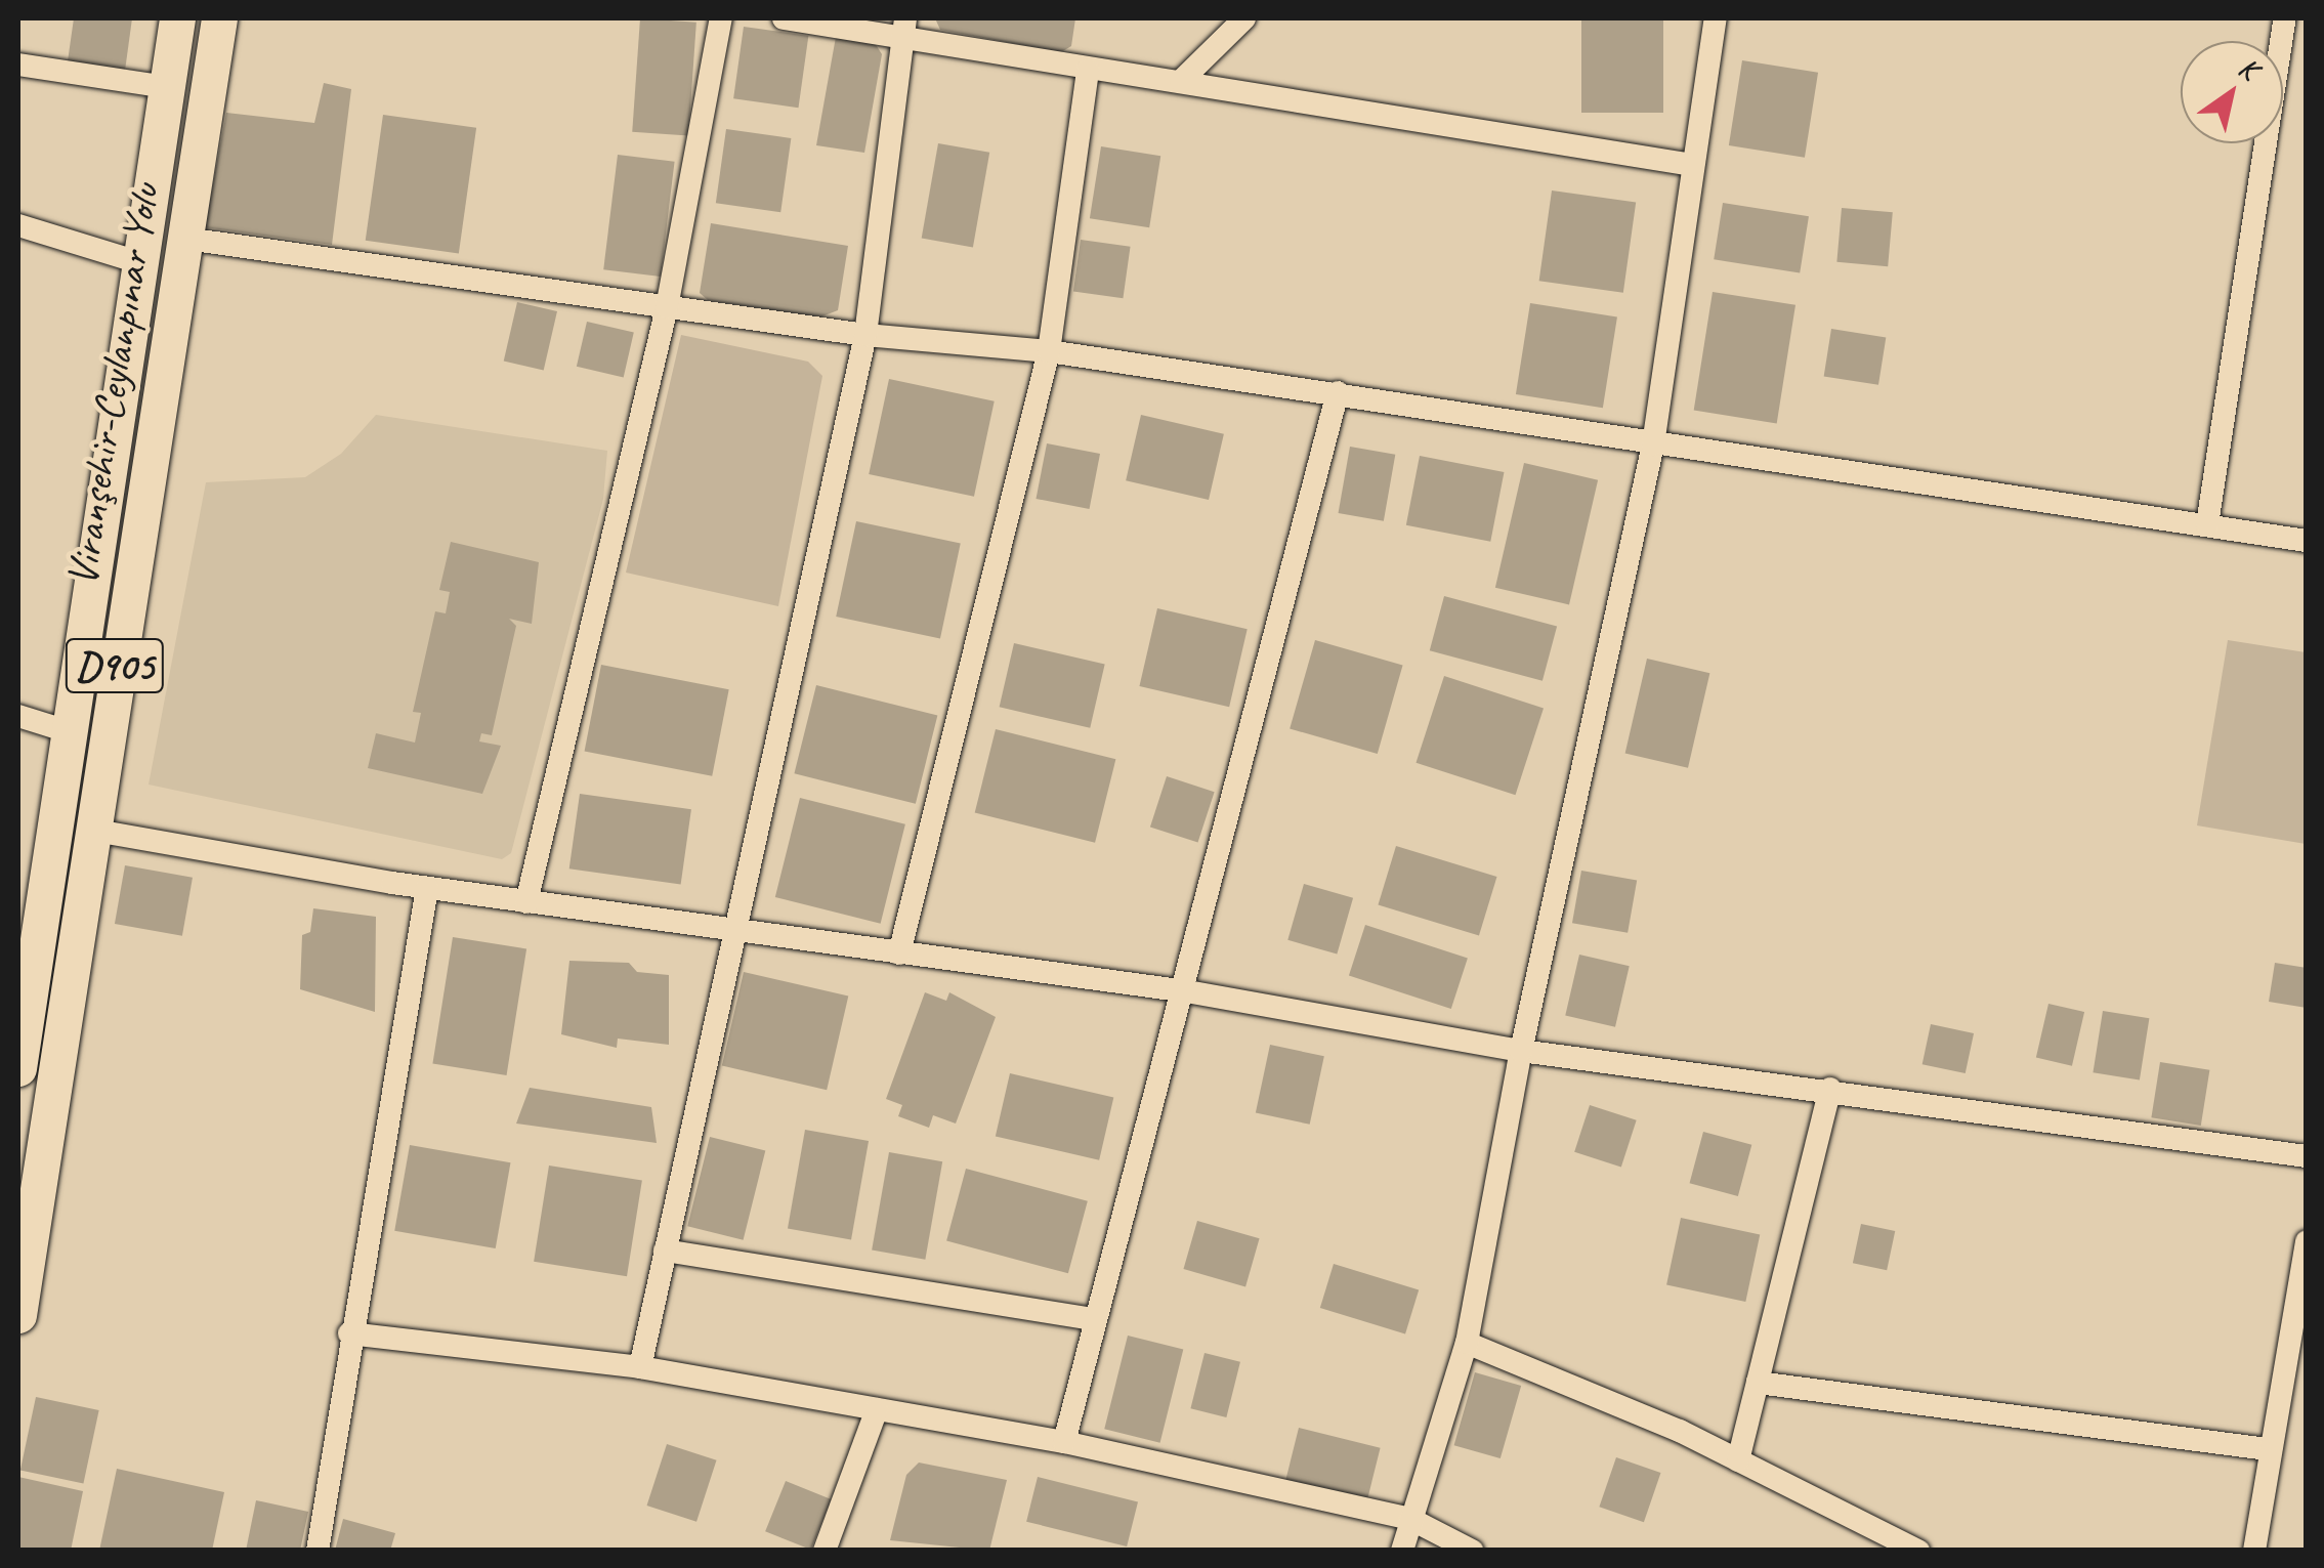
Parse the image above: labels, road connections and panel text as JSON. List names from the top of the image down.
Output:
{
  "streets": {
    "main road": ["Viranşehir-Ceylanpınar Yolu", "D905"]
  },
  "north": "top right"
}
